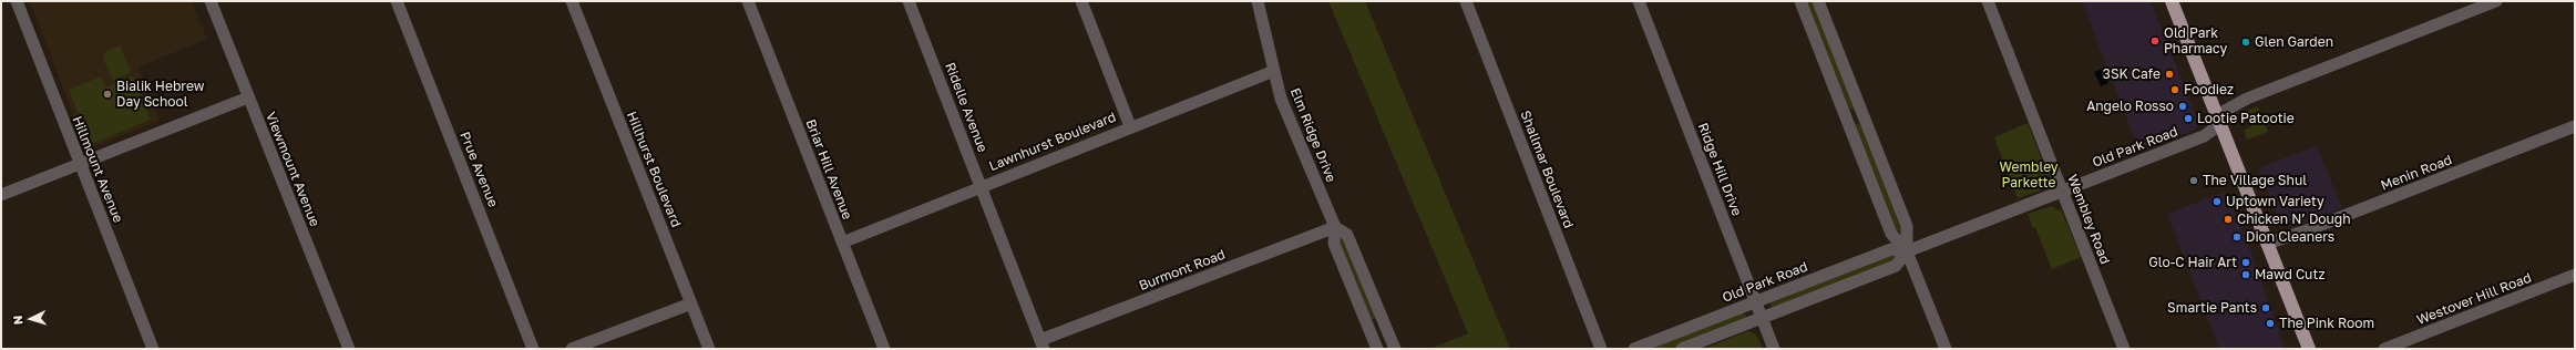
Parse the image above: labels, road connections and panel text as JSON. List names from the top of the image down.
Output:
{
  "streets": {
    "street": [
      "Ridelle Avenue",
      "Elm Ridge Drive",
      "Lawnhurst Boulevard",
      "Old Park Road",
      "Hillmount Avenue",
      "Viewmount Avenue",
      "Prue Avenue",
      "Hillhurst Boulevard",
      "Briar Hill Avenue",
      "Shallmar Boulevard",
      "Ridge Hill Drive",
      "Menin Road",
      "Wembley Road",
      "Burmont Road",
      "Westover Hill Road"
    ]
  },
  "crossings": [
    ["Ridelle Avenue", "Lawnhurst Boulevard"],
    ["Ridelle Avenue", "Burmont Road"],
    ["Elm Ridge Drive", "Lawnhurst Boulevard"],
    ["Elm Ridge Drive", "Burmont Road"],
    ["Lawnhurst Boulevard", "Briar Hill Avenue"],
    ["Old Park Road", "Ridge Hill Drive"],
    ["Old Park Road", "Wembley Road"]
  ],
  "parks": ["Wembley Parkette"],
  "places": [
    "Old Park Pharmacy",
    "Glen Garden",
    "3SK Cafe",
    "Foodiez",
    "Bialik Hebrew Day School",
    "Angelo Rosso",
    "Lootie Patootie",
    "The Village Shul",
    "Uptown Variety",
    "Chicken N’ Dough",
    "Dion Cleaners",
    "Glo-C Hair Art",
    "Mawd Cutz",
    "Smartie Pants",
    "The Pink Room"
  ],
  "north": "left"
}
